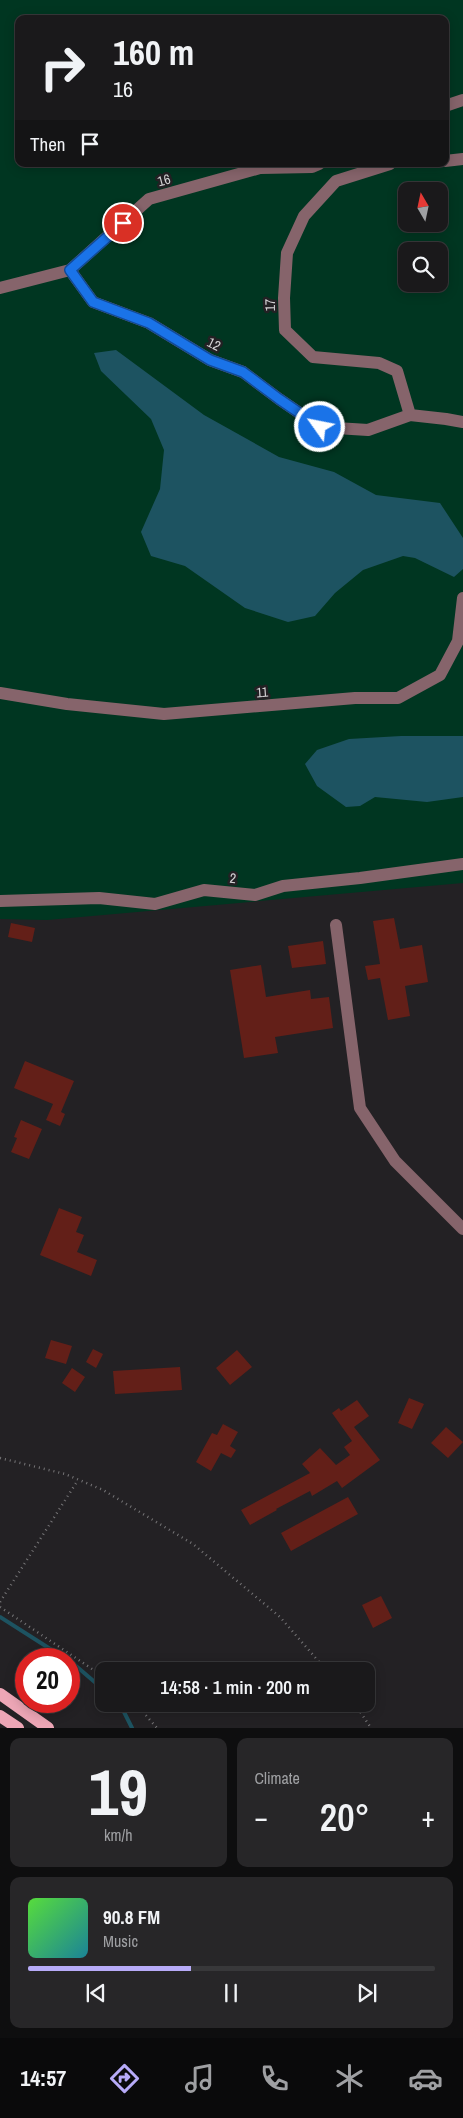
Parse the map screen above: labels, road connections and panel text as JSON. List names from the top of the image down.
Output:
{
  "streets": {
    "street": [
      "16",
      "17",
      "12",
      "11",
      "2"
    ]
  },
  "crossings": [
    ["16", "12"],
    ["17", "12"]
  ],
  "north": "top",
  "page": {
    "turn": ["160 m", "16"],
    "then": "Then",
    "limit": "20",
    "trip": "14:58 · 1 min · 200 m",
    "tile": [
      ["19", "km/h"],
      "Climate"
    ],
    "heat": ["−", "20°", "+"],
    "song": ["90.8 FM", "Music"],
    "tabs": "14:57"
  }
}
